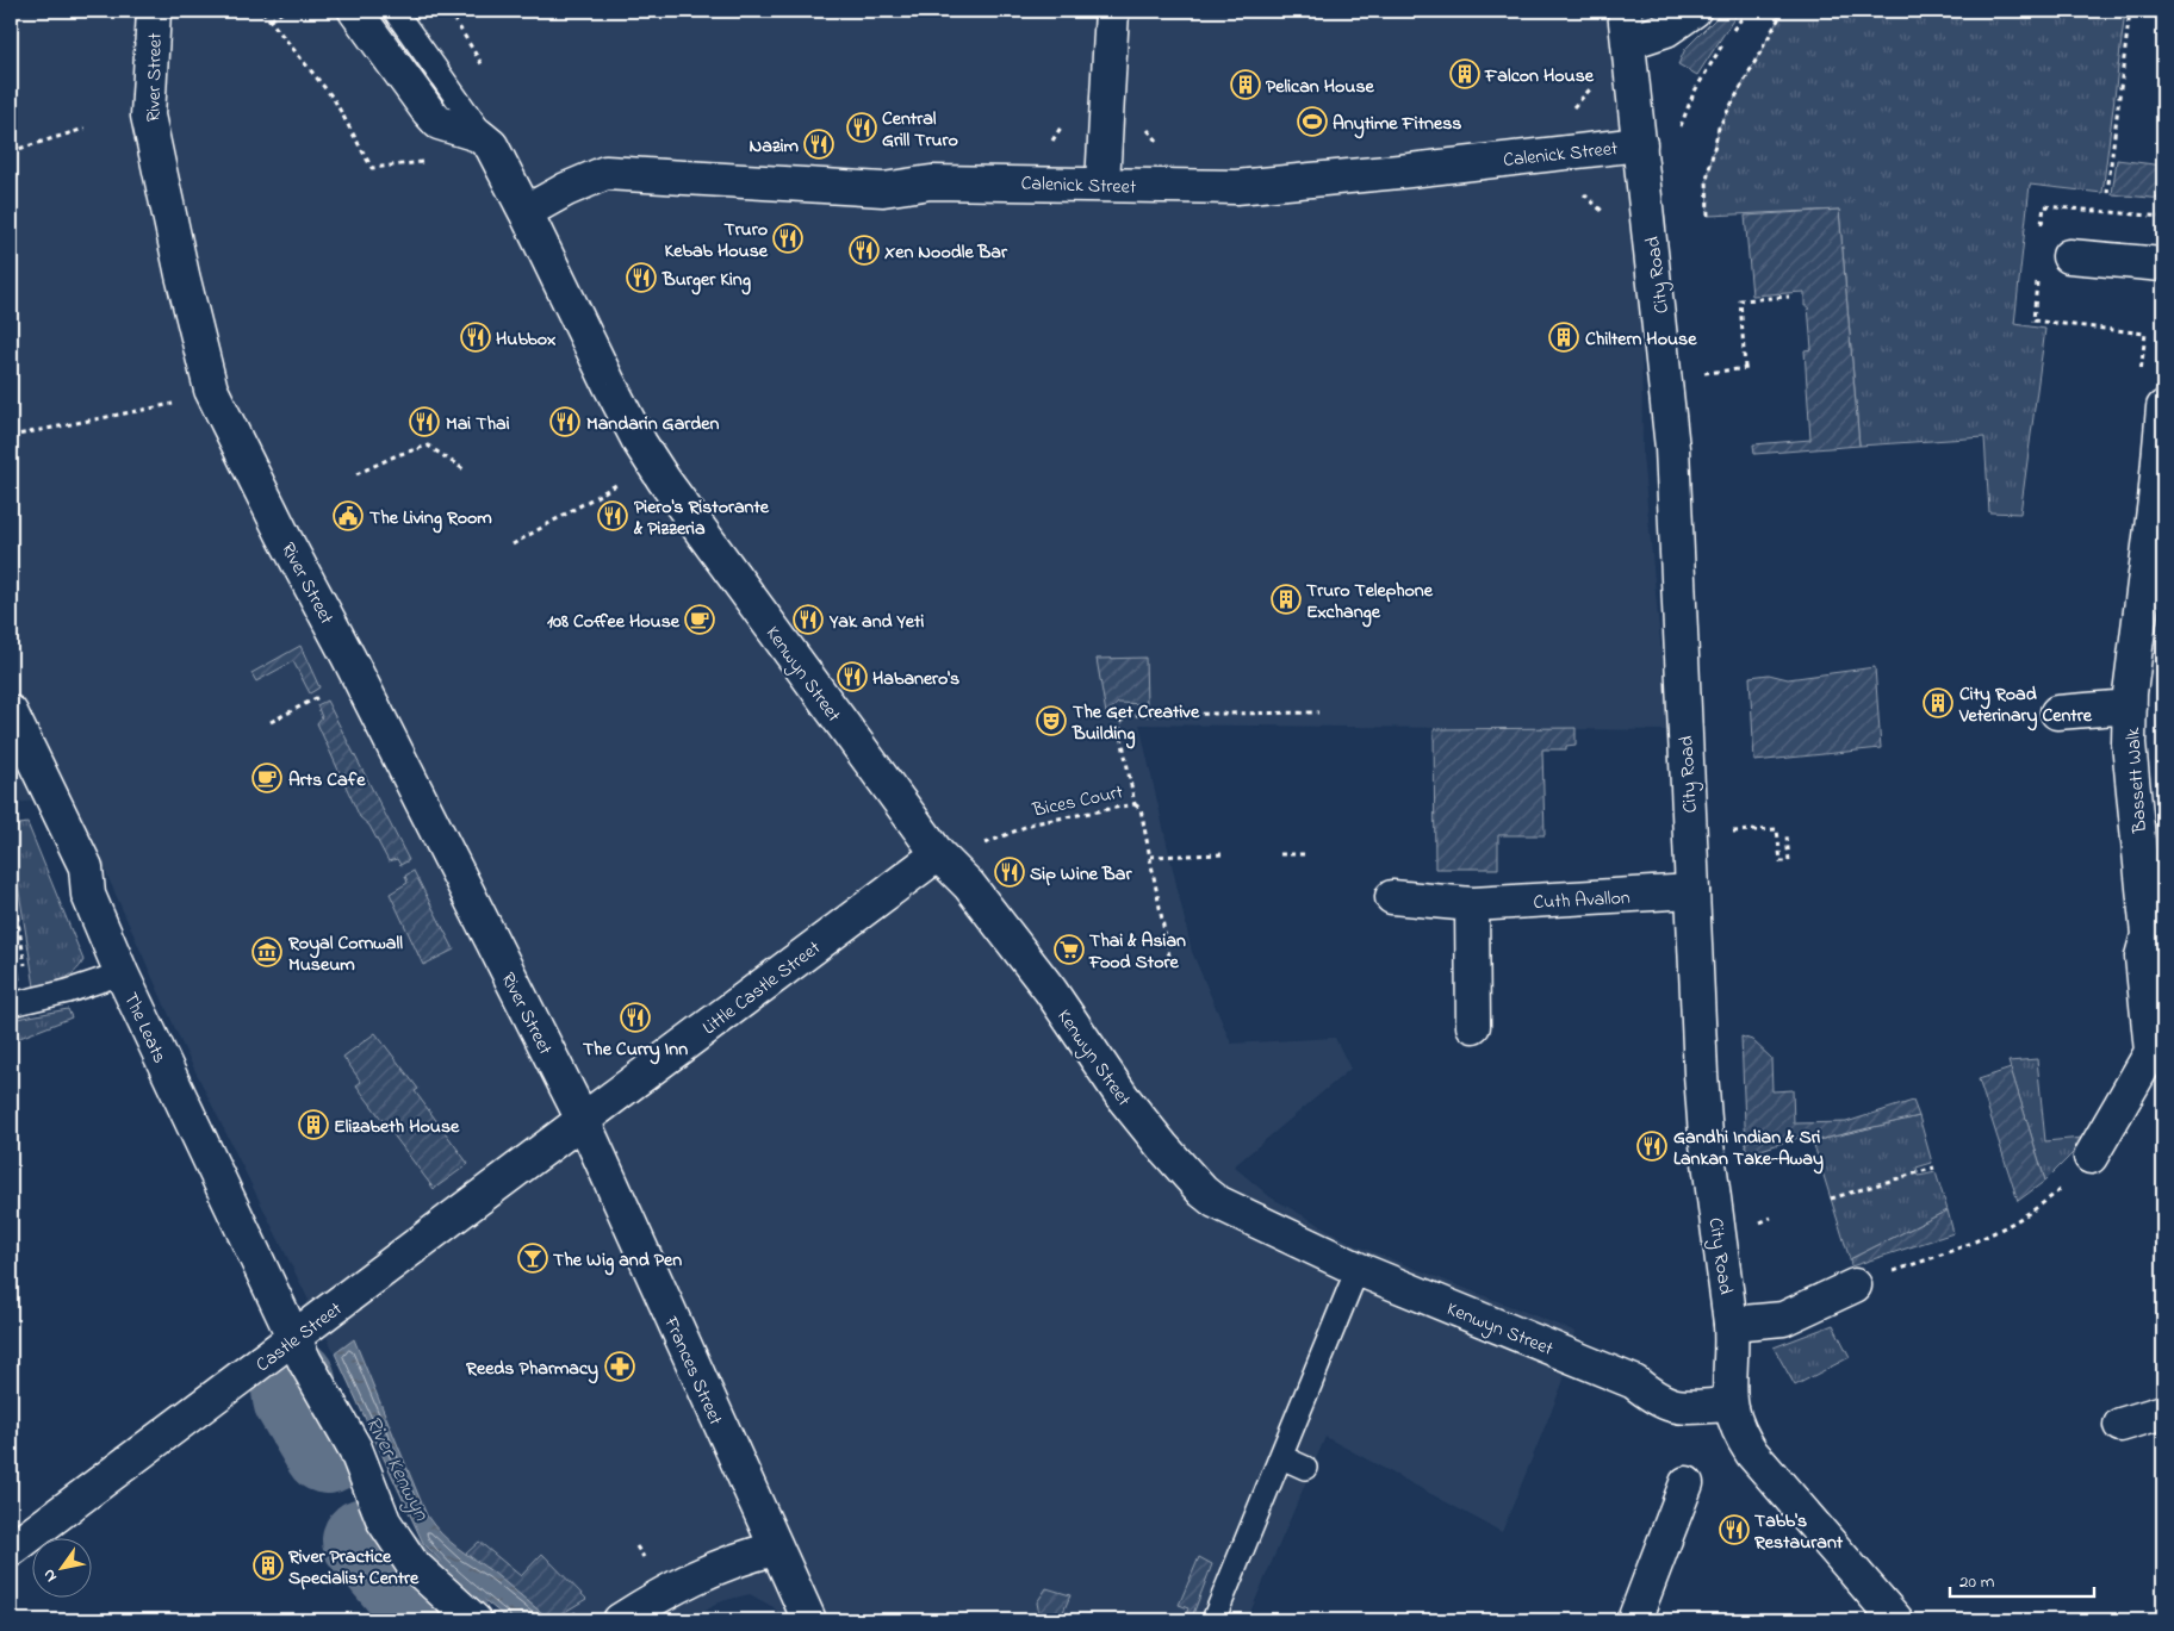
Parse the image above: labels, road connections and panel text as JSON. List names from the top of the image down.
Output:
{
  "streets": {
    "street": [
      "River Street",
      "Calenick Street",
      "City Road",
      "Kenwyn Street",
      "Bassett Walk",
      "Cuth Avallon",
      "Little Castle Street",
      "The Leats",
      "Castle Street",
      "Frances Street"
    ],
    "path": ["Bices Court"]
  },
  "crossings": [
    ["River Street", "Little Castle Street"],
    ["River Street", "Castle Street"],
    ["River Street", "Frances Street"],
    ["Calenick Street", "City Road"],
    ["Calenick Street", "Kenwyn Street"],
    ["City Road", "Kenwyn Street"],
    ["City Road", "Cuth Avallon"],
    ["Kenwyn Street", "Little Castle Street"],
    ["Little Castle Street", "Castle Street"],
    ["Little Castle Street", "Frances Street"],
    ["The Leats", "Castle Street"],
    ["Castle Street", "Frances Street"]
  ],
  "water": ["River Kenwyn"],
  "places": {
    "building": [
      "Falcon House",
      "Pelican House",
      "Chiltern House",
      "Truro Telephone Exchange",
      "City Road Veterinary Centre",
      "Elizabeth House",
      "River Practice Specialist Centre"
    ],
    "sports": ["Anytime Fitness"],
    "restaurant": [
      "Central Grill Truro",
      "Nazim",
      "Truro Kebab House",
      "Xen Noodle Bar",
      "Burger King",
      "Hubbox",
      "Mai Thai",
      "Mandarin Garden",
      "Piero's Ristorante & Pizzeria",
      "Yak and Yeti",
      "Habanero's",
      "Sip Wine Bar",
      "The Curry Inn",
      "Gandhi Indian & Sri Lankan Take-Away",
      "Tabb's Restaurant"
    ],
    "public building": ["The Living Room"],
    "cafe": ["108 Coffee House", "Arts Cafe"],
    "theatre": ["The Get Creative Building"],
    "supermarket": ["Thai & Asian Food Store"],
    "museum": ["Royal Cornwall Museum"],
    "bar": ["The Wig and Pen"],
    "pharmacy": ["Reeds Pharmacy"]
  },
  "scale_bar": "20 m",
  "north": "bottom left"
}
